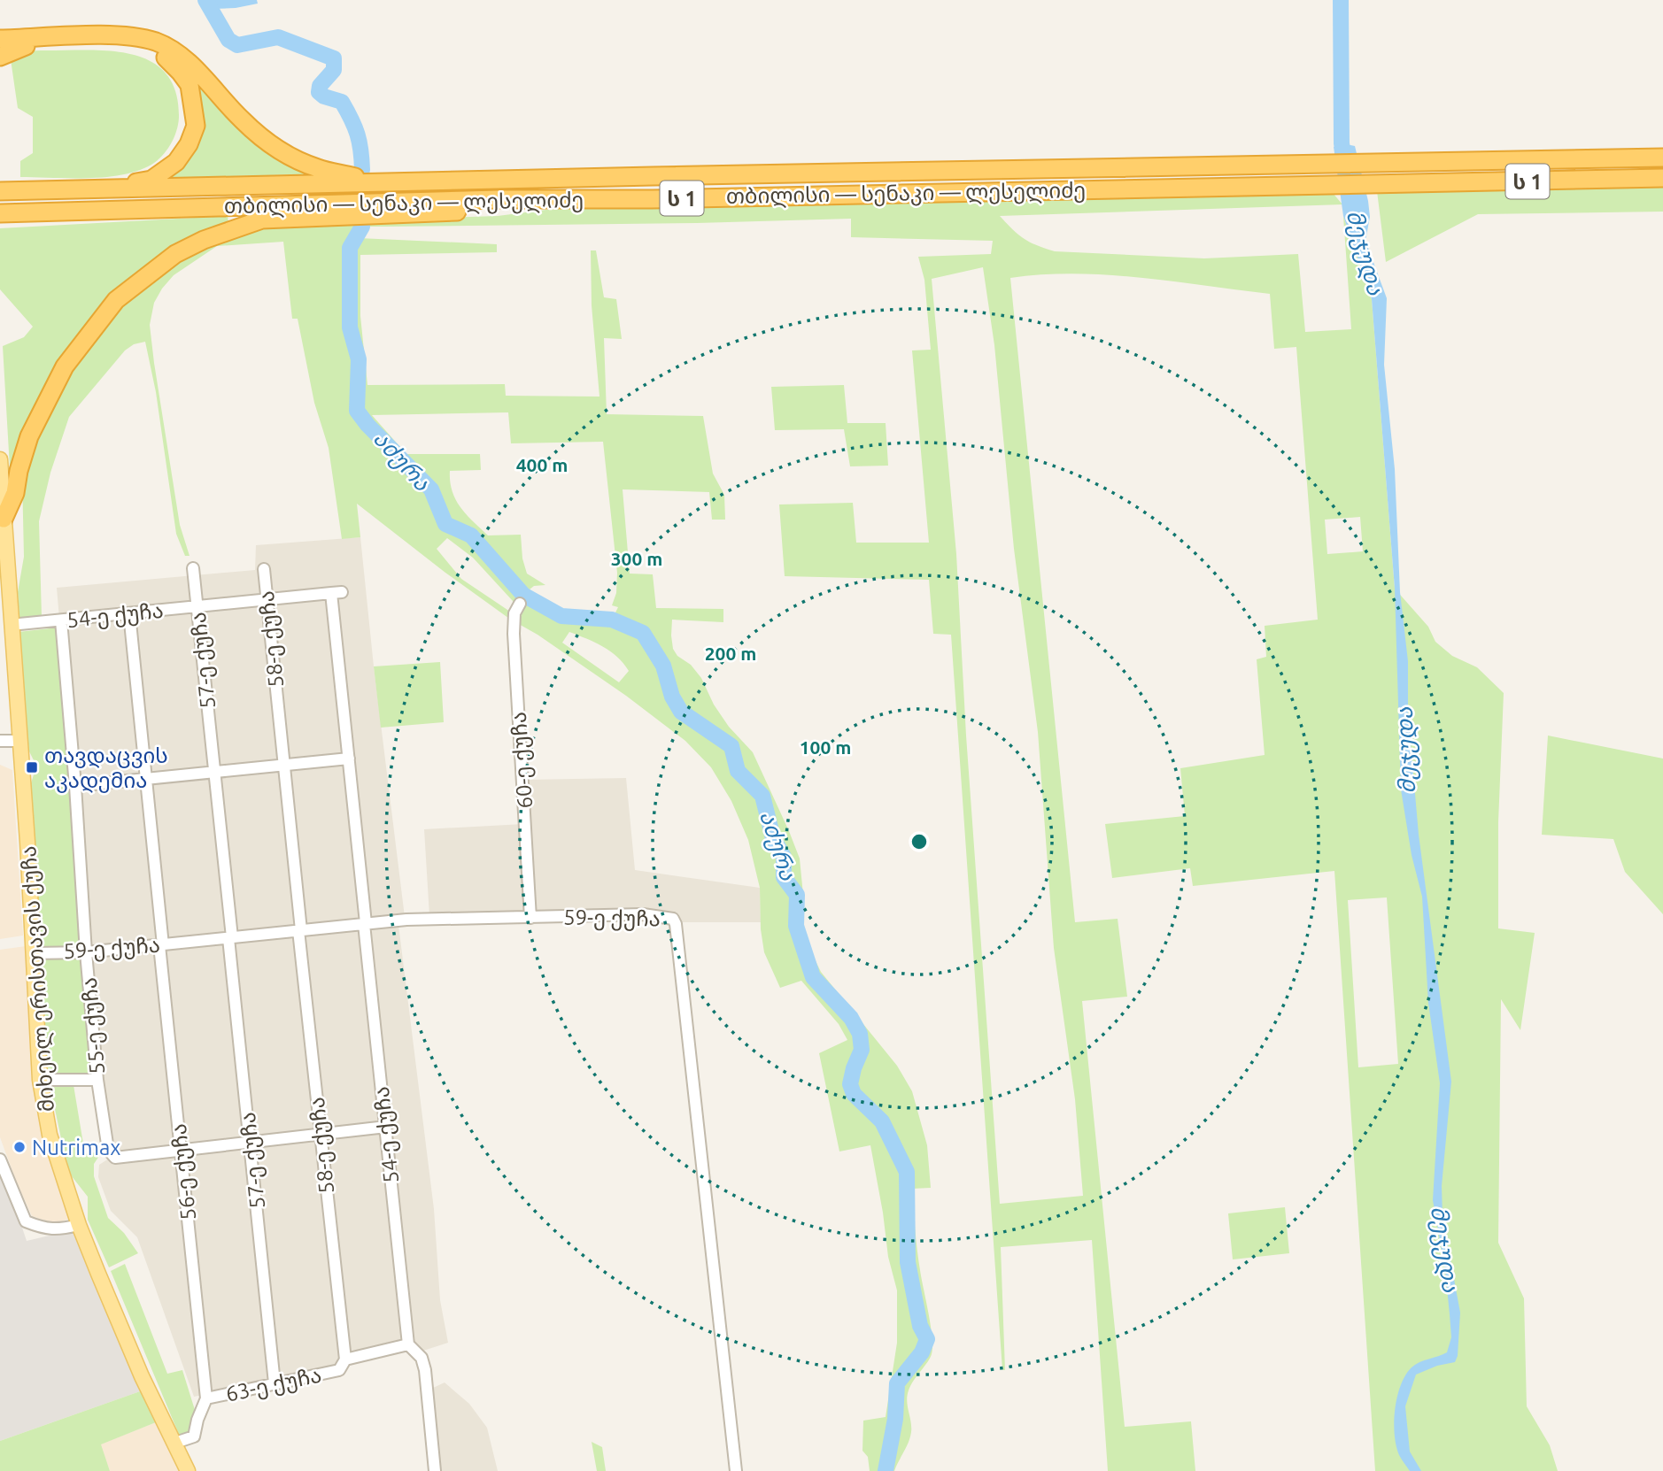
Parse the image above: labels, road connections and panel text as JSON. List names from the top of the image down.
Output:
{
  "streets": {
    "highway": ["ს 1", "თბილისი — სენაკი — ლესელიძე"],
    "main road": ["მიხეილ ერისთავის ქუჩა"],
    "street": [
      "54-ე ქუჩა",
      "58-ე ქუჩა",
      "57-ე ქუჩა",
      "60-ე ქუჩა",
      "59-ე ქუჩა",
      "55-ე ქუჩა",
      "56-ე ქუჩა",
      "63-ე ქუჩა"
    ]
  },
  "crossings": [
    ["54-ე ქუჩა", "58-ე ქუჩა"],
    ["54-ე ქუჩა", "57-ე ქუჩა"],
    ["54-ე ქუჩა", "59-ე ქუჩა"],
    ["54-ე ქუჩა", "მიხეილ ერისთავის ქუჩა"],
    ["54-ე ქუჩა", "55-ე ქუჩა"],
    ["54-ე ქუჩა", "56-ე ქუჩა"],
    ["54-ე ქუჩა", "63-ე ქუჩა"],
    ["58-ე ქუჩა", "59-ე ქუჩა"],
    ["58-ე ქუჩა", "55-ე ქუჩა"],
    ["58-ე ქუჩა", "63-ე ქუჩა"],
    ["57-ე ქუჩა", "59-ე ქუჩა"],
    ["57-ე ქუჩა", "55-ე ქუჩა"],
    ["57-ე ქუჩა", "63-ე ქუჩა"],
    ["60-ე ქუჩა", "59-ე ქუჩა"],
    ["59-ე ქუჩა", "მიხეილ ერისთავის ქუჩა"],
    ["59-ე ქუჩა", "55-ე ქუჩა"],
    ["59-ე ქუჩა", "56-ე ქუჩა"],
    ["მიხეილ ერისთავის ქუჩა", "63-ე ქუჩა"],
    ["55-ე ქუჩა", "56-ე ქუჩა"],
    ["56-ე ქუჩა", "63-ე ქუჩა"]
  ],
  "water": ["მეჯუდა", "აძურა"],
  "places": {
    "transit": ["თავდაცვის აკადემია"],
    "other": ["Nutrimax"]
  },
  "rings": [
    "400 m",
    "300 m",
    "200 m",
    "100 m"
  ]
}
